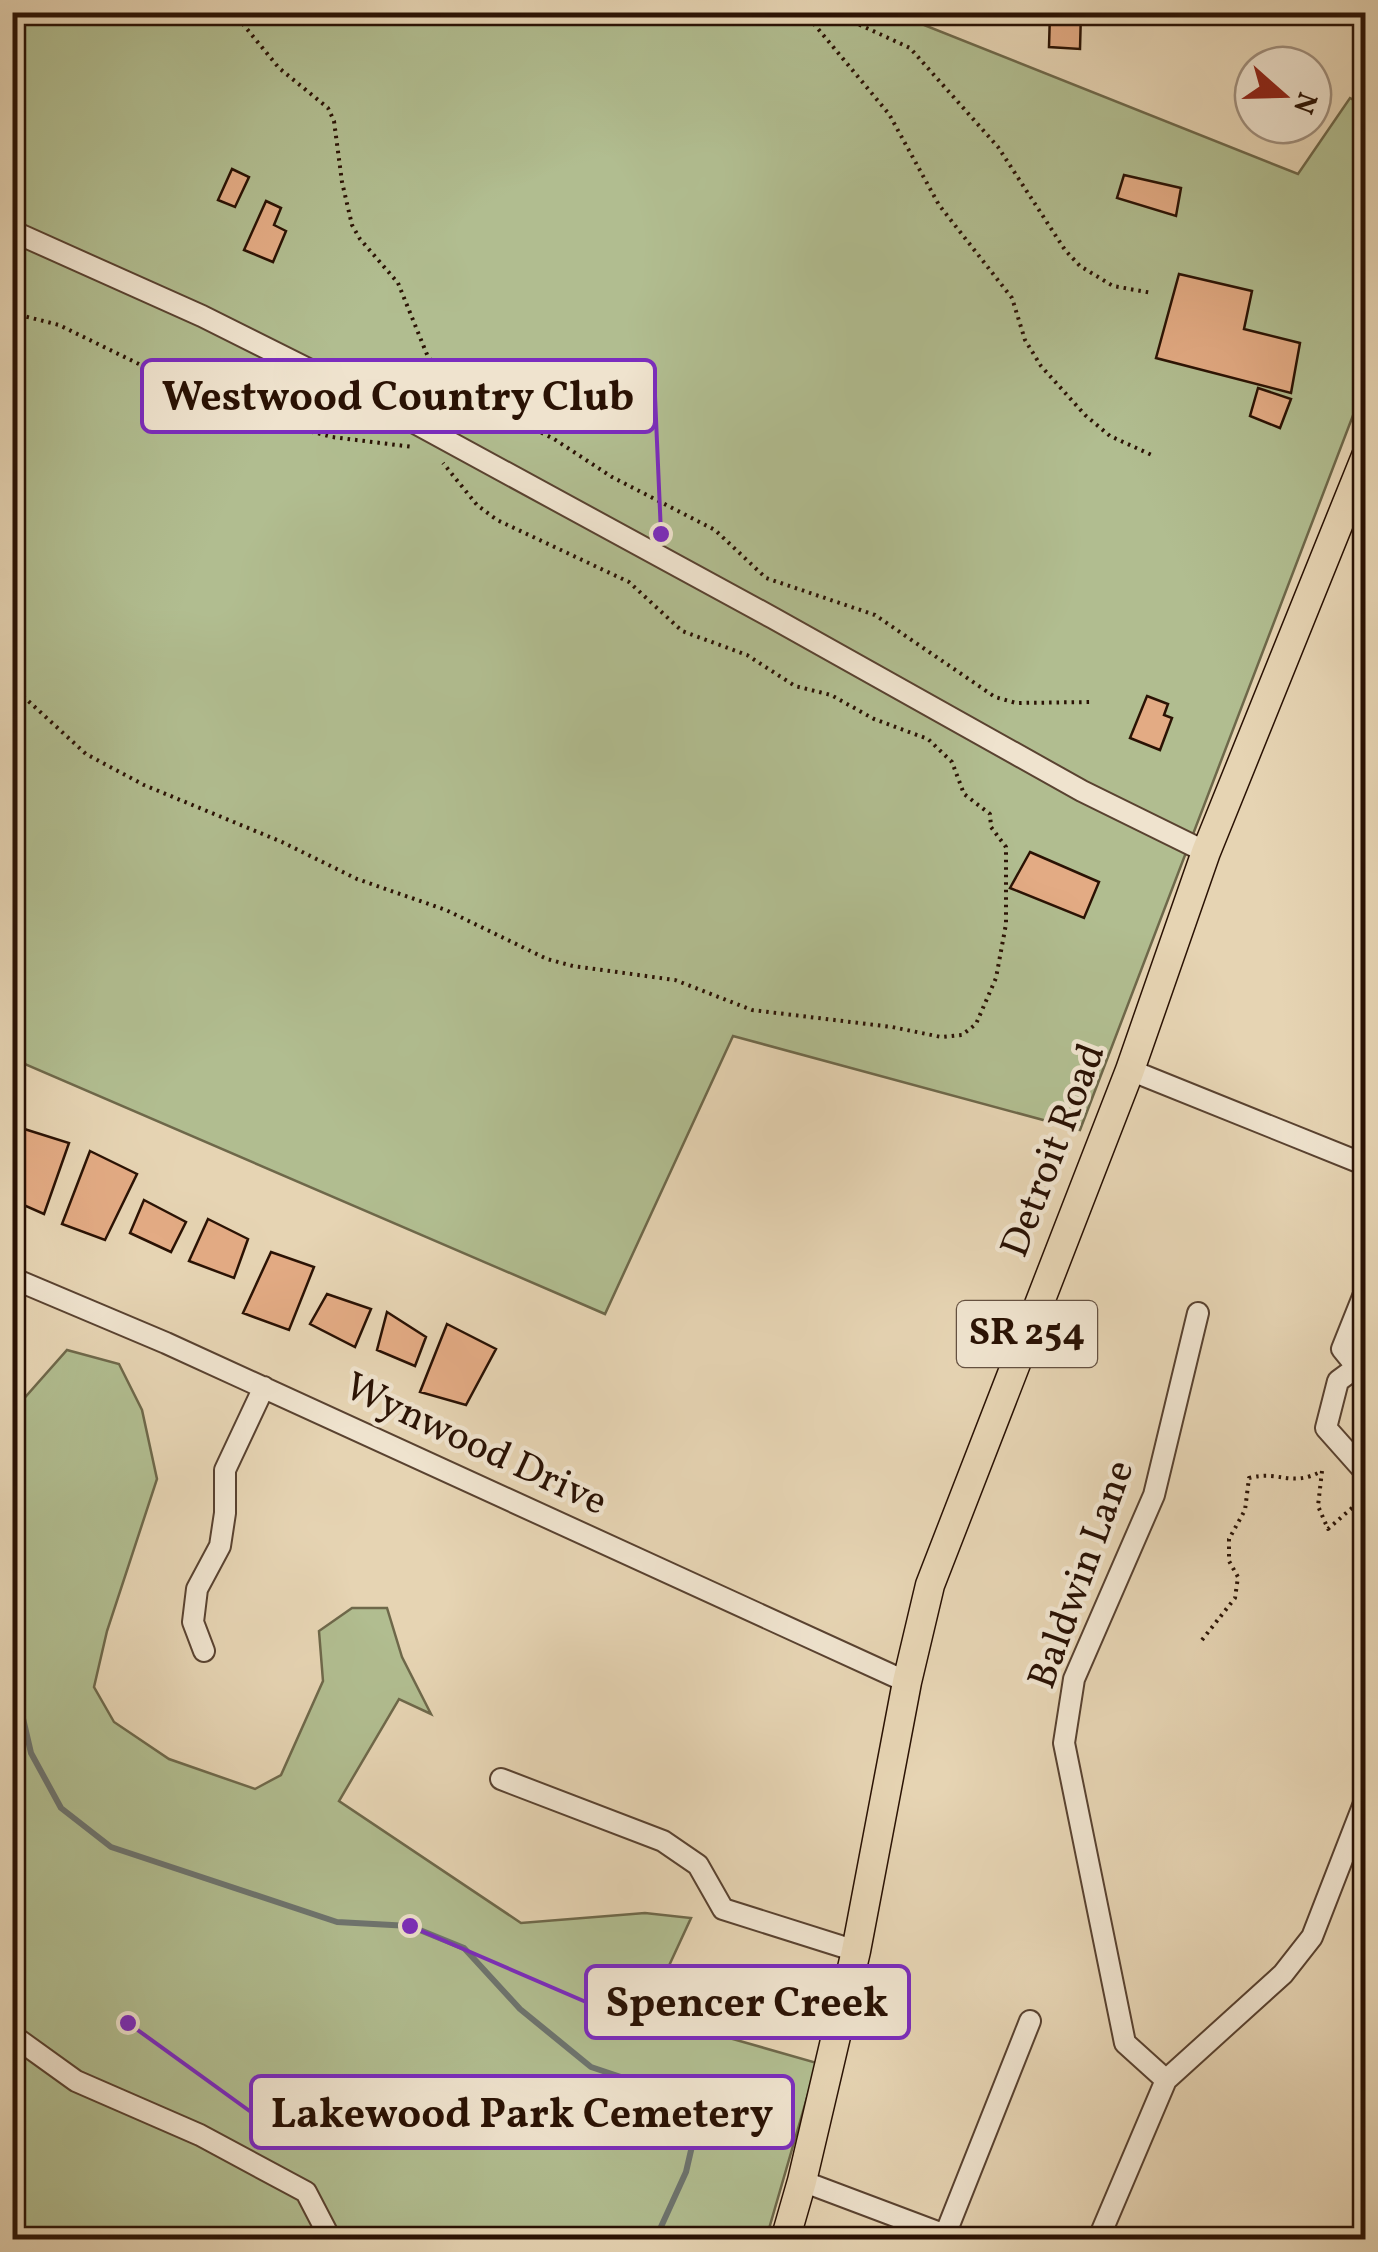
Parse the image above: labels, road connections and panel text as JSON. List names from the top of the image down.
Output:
{
  "streets": {
    "main road": ["Detroit Road", "SR 254"],
    "street": ["Wynwood Drive", "Baldwin Lane"]
  },
  "crossings": [
    ["Detroit Road", "Wynwood Drive"]
  ],
  "places": ["Westwood Country Club", "Spencer Creek", "Lakewood Park Cemetery"],
  "north": "right"
}
